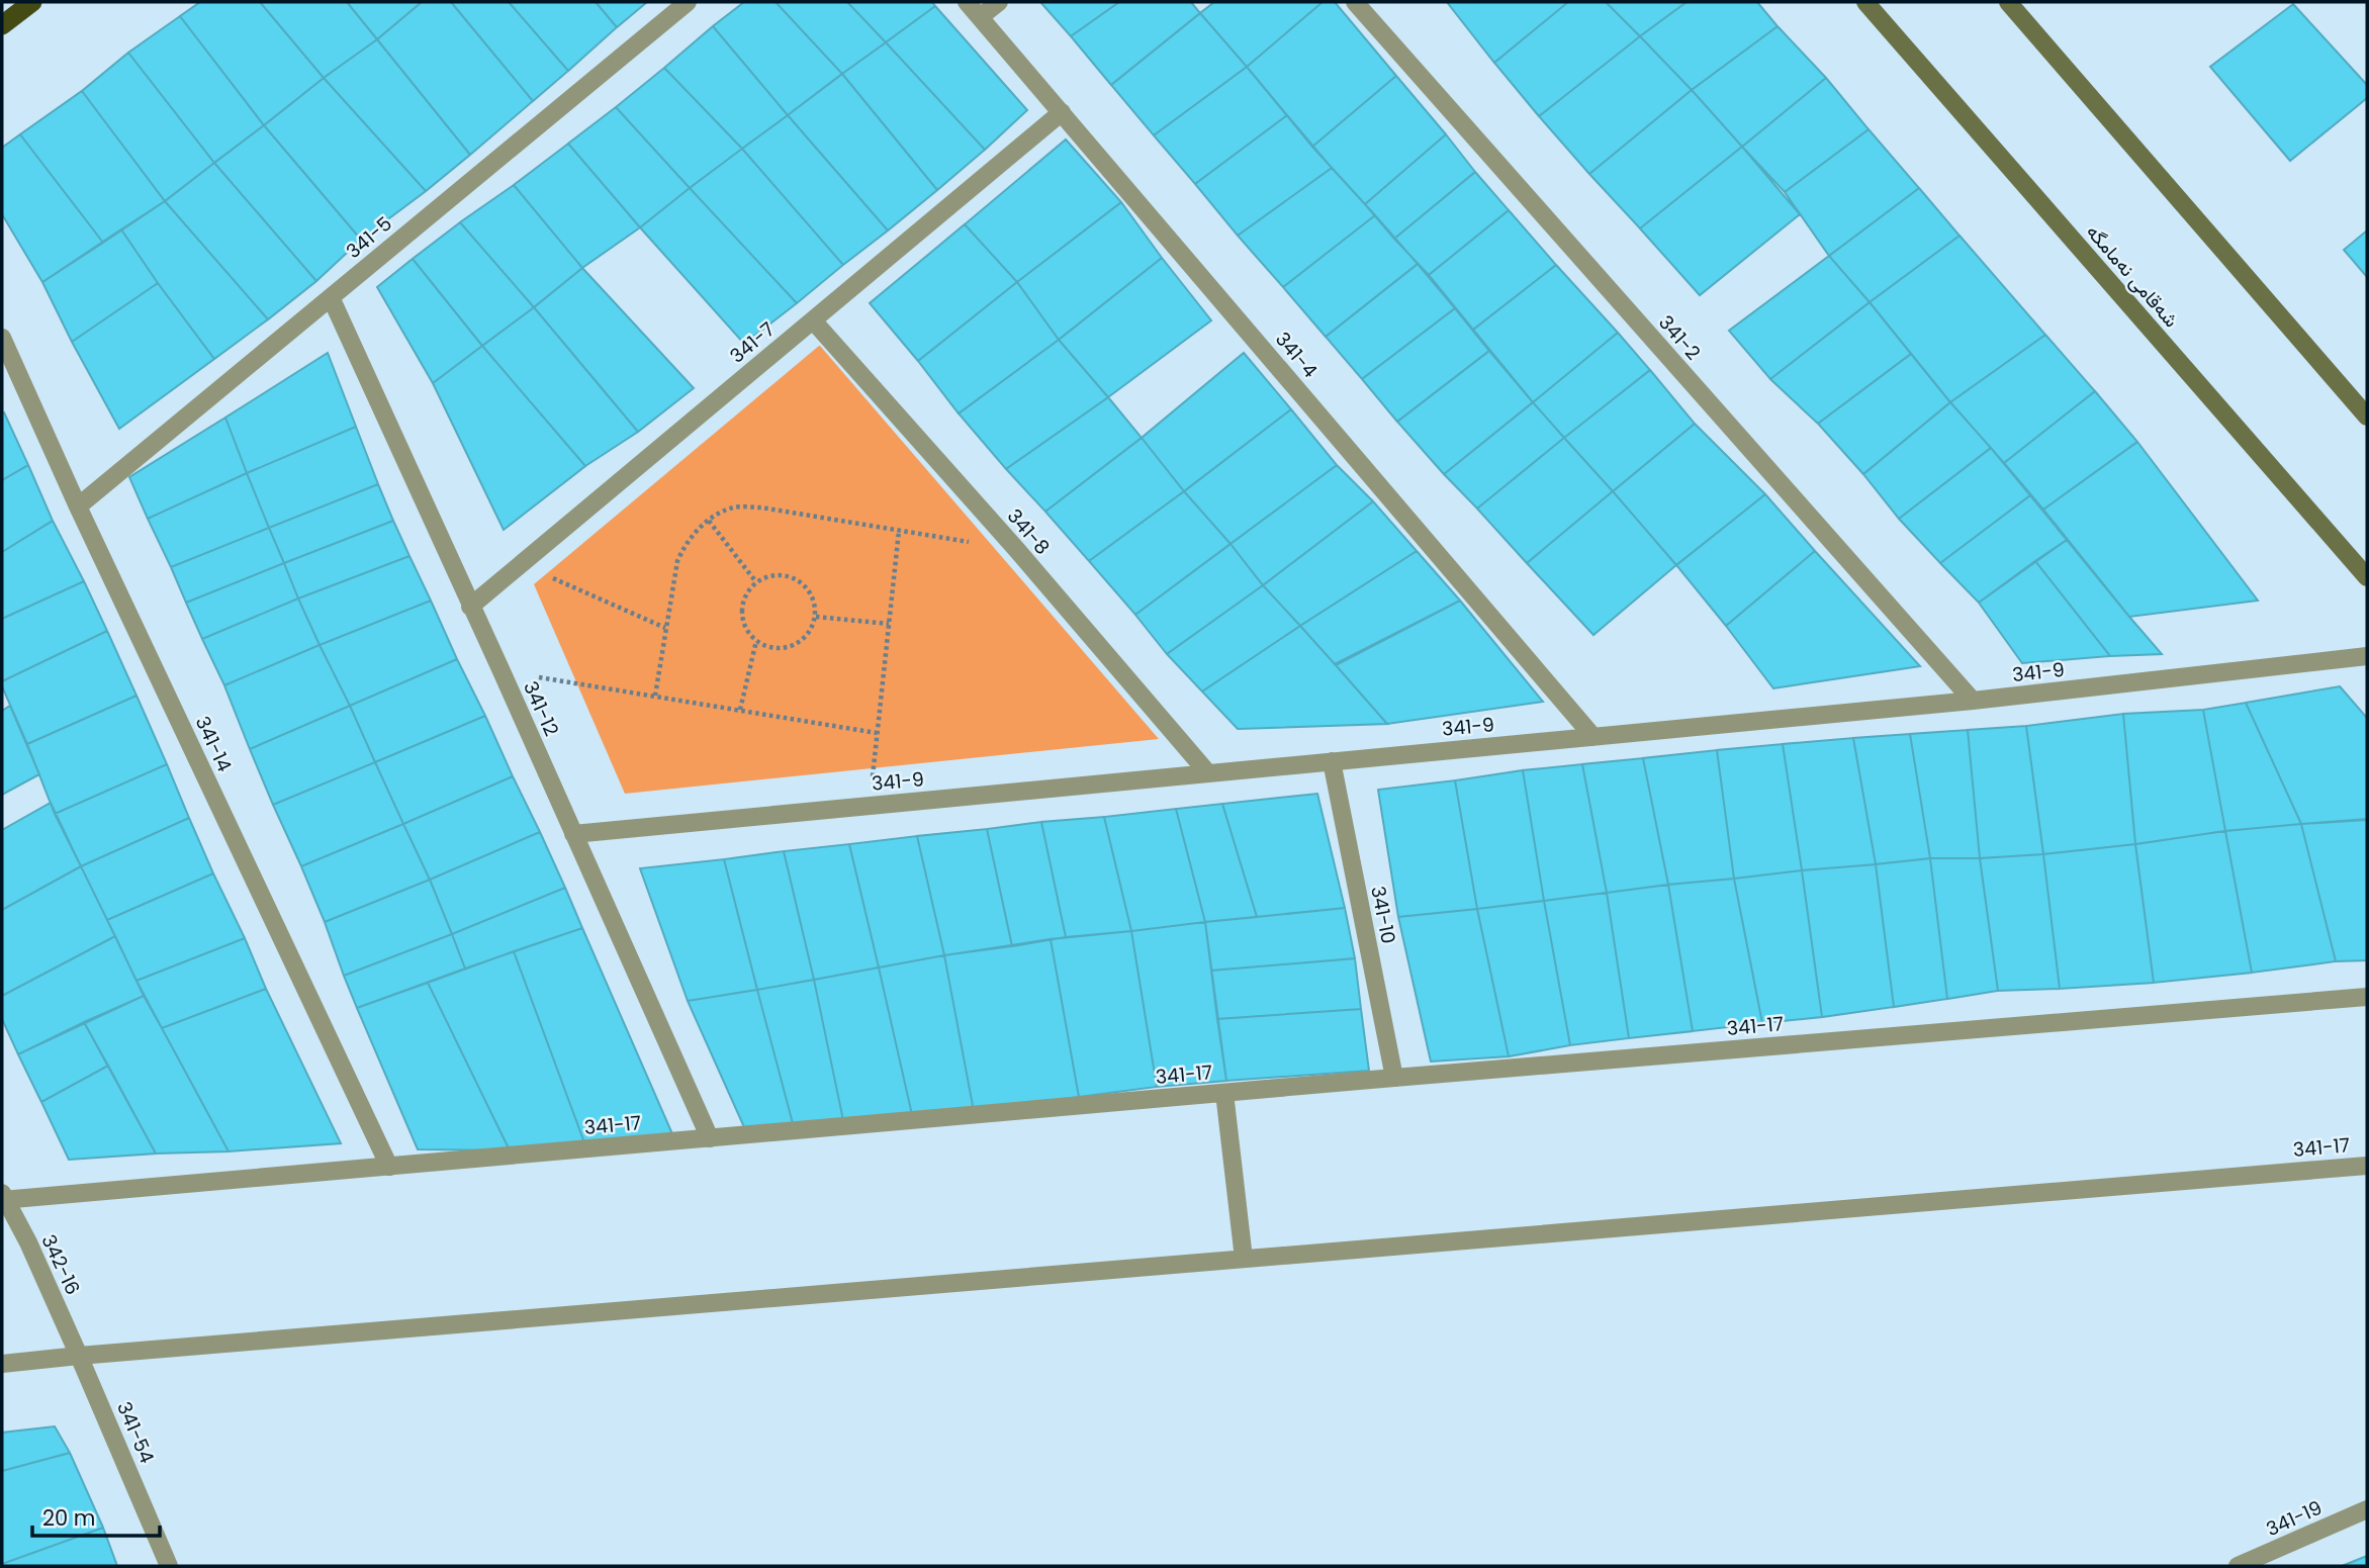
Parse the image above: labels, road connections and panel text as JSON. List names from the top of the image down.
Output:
{
  "streets": {
    "main road": ["شەقامی نەمامگە"],
    "street": [
      "341-5",
      "341-2",
      "341-7",
      "341-4",
      "341-8",
      "341-9",
      "341-12",
      "341-14",
      "341-10",
      "341-17",
      "342-16",
      "341-54",
      "341-19"
    ]
  },
  "crossings": [
    ["341-5", "341-12"],
    ["341-5", "341-14"],
    ["341-2", "341-9"],
    ["341-7", "341-4"],
    ["341-7", "341-8"],
    ["341-7", "341-12"],
    ["341-4", "341-9"],
    ["341-8", "341-9"],
    ["341-9", "341-12"],
    ["341-9", "341-10"],
    ["341-12", "341-17"],
    ["341-14", "341-17"],
    ["341-10", "341-17"],
    ["341-17", "342-16"],
    ["341-17", "341-54"],
    ["342-16", "341-54"]
  ],
  "scale_bar": "20 m"
}
